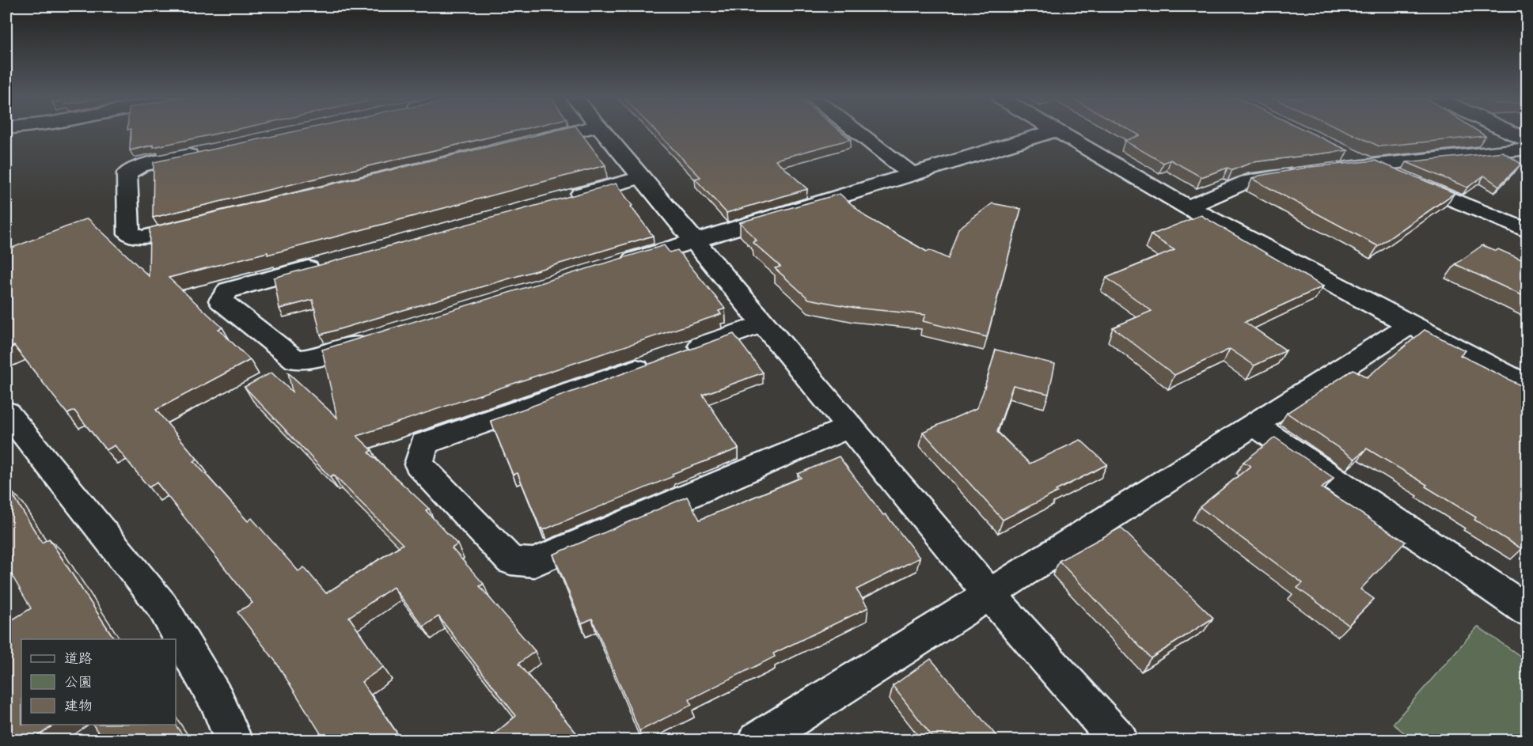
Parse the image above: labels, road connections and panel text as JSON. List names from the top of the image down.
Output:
{
  "legend": ["道路", "公園", "建物"]
}
